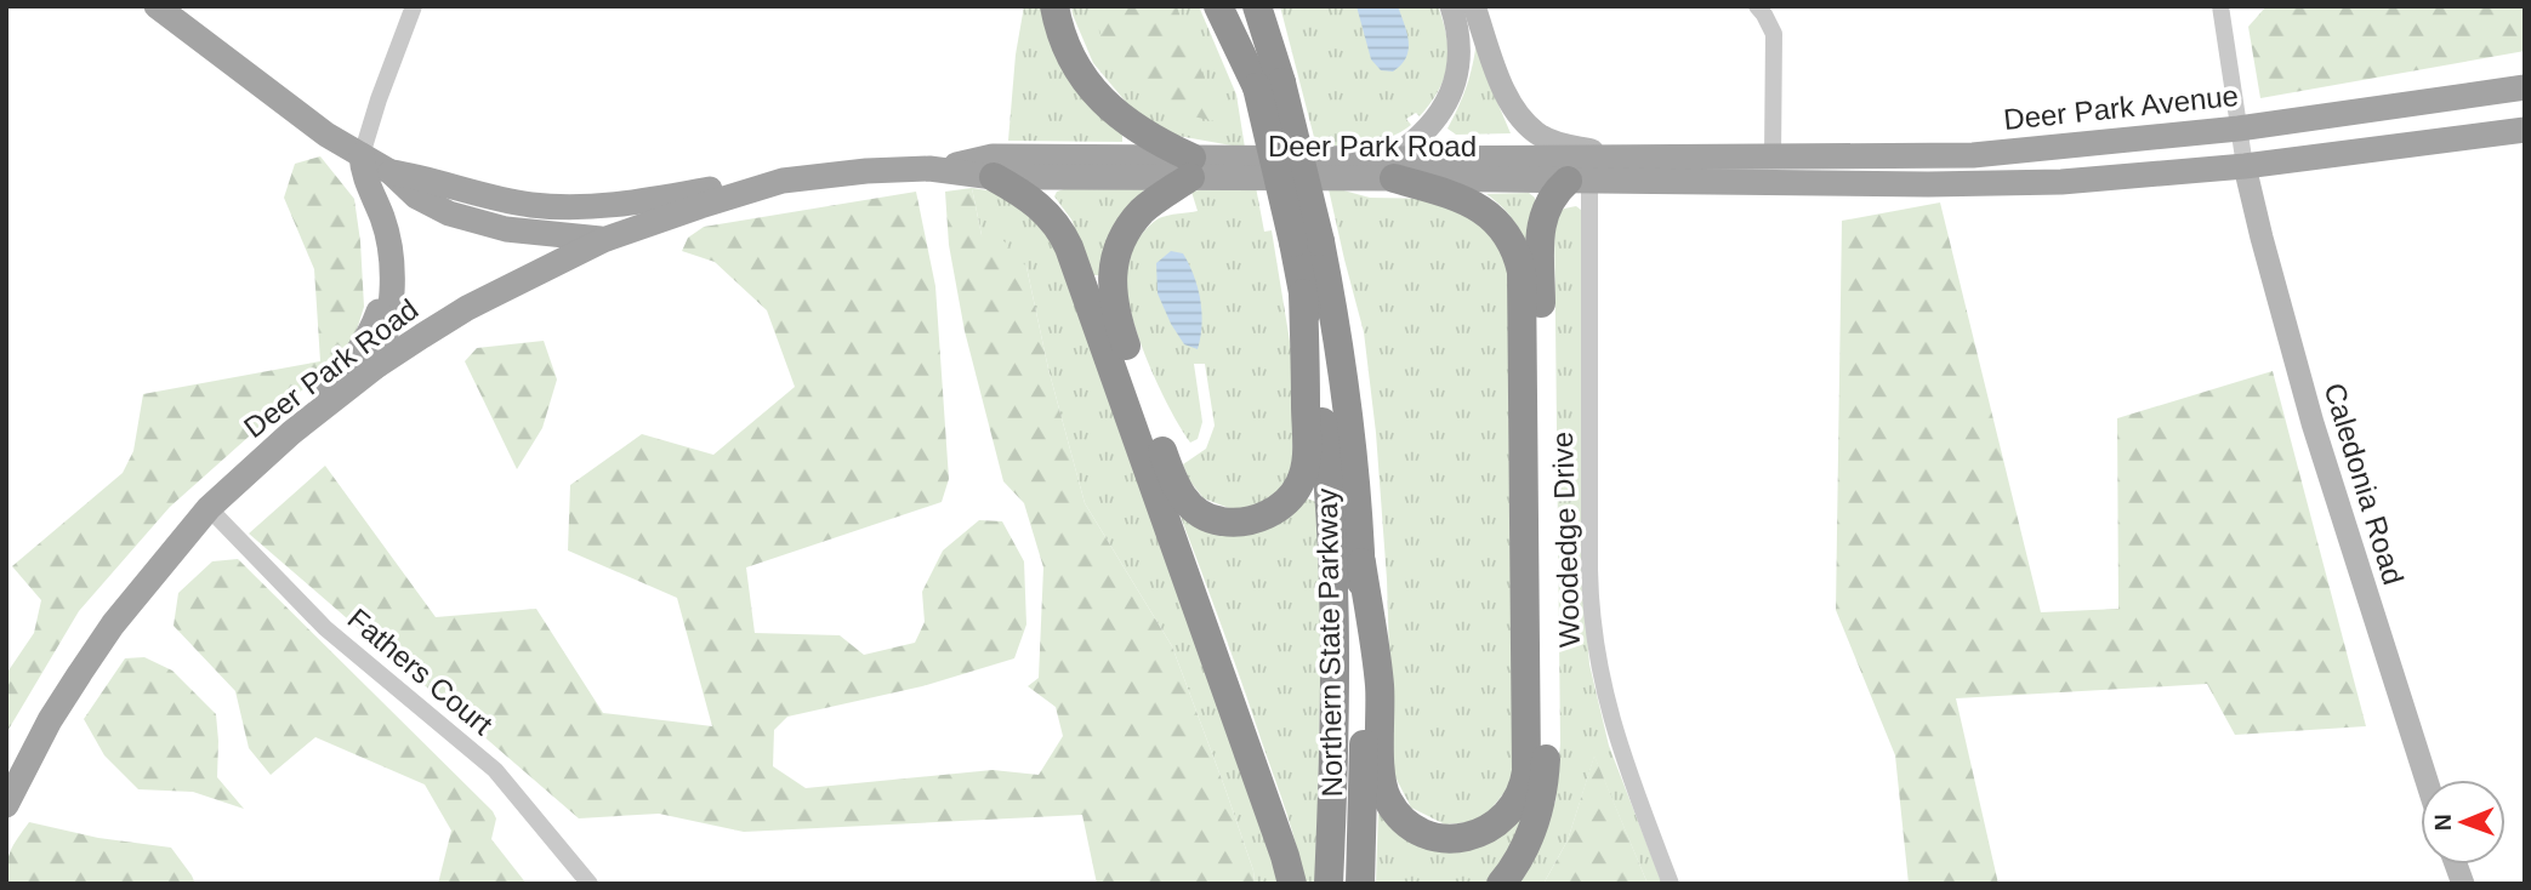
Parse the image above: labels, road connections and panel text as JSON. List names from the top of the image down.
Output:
{
  "streets": {
    "highway": ["Northern State Parkway"],
    "main road": ["Deer Park Avenue", "Deer Park Road"],
    "street": ["Caledonia Road", "Woodedge Drive", "Fathers Court"]
  },
  "crossings": [
    ["Deer Park Avenue", "Deer Park Road"],
    ["Deer Park Road", "Caledonia Road"],
    ["Deer Park Road", "Woodedge Drive"],
    ["Deer Park Road", "Fathers Court"]
  ],
  "north": "left"
}
